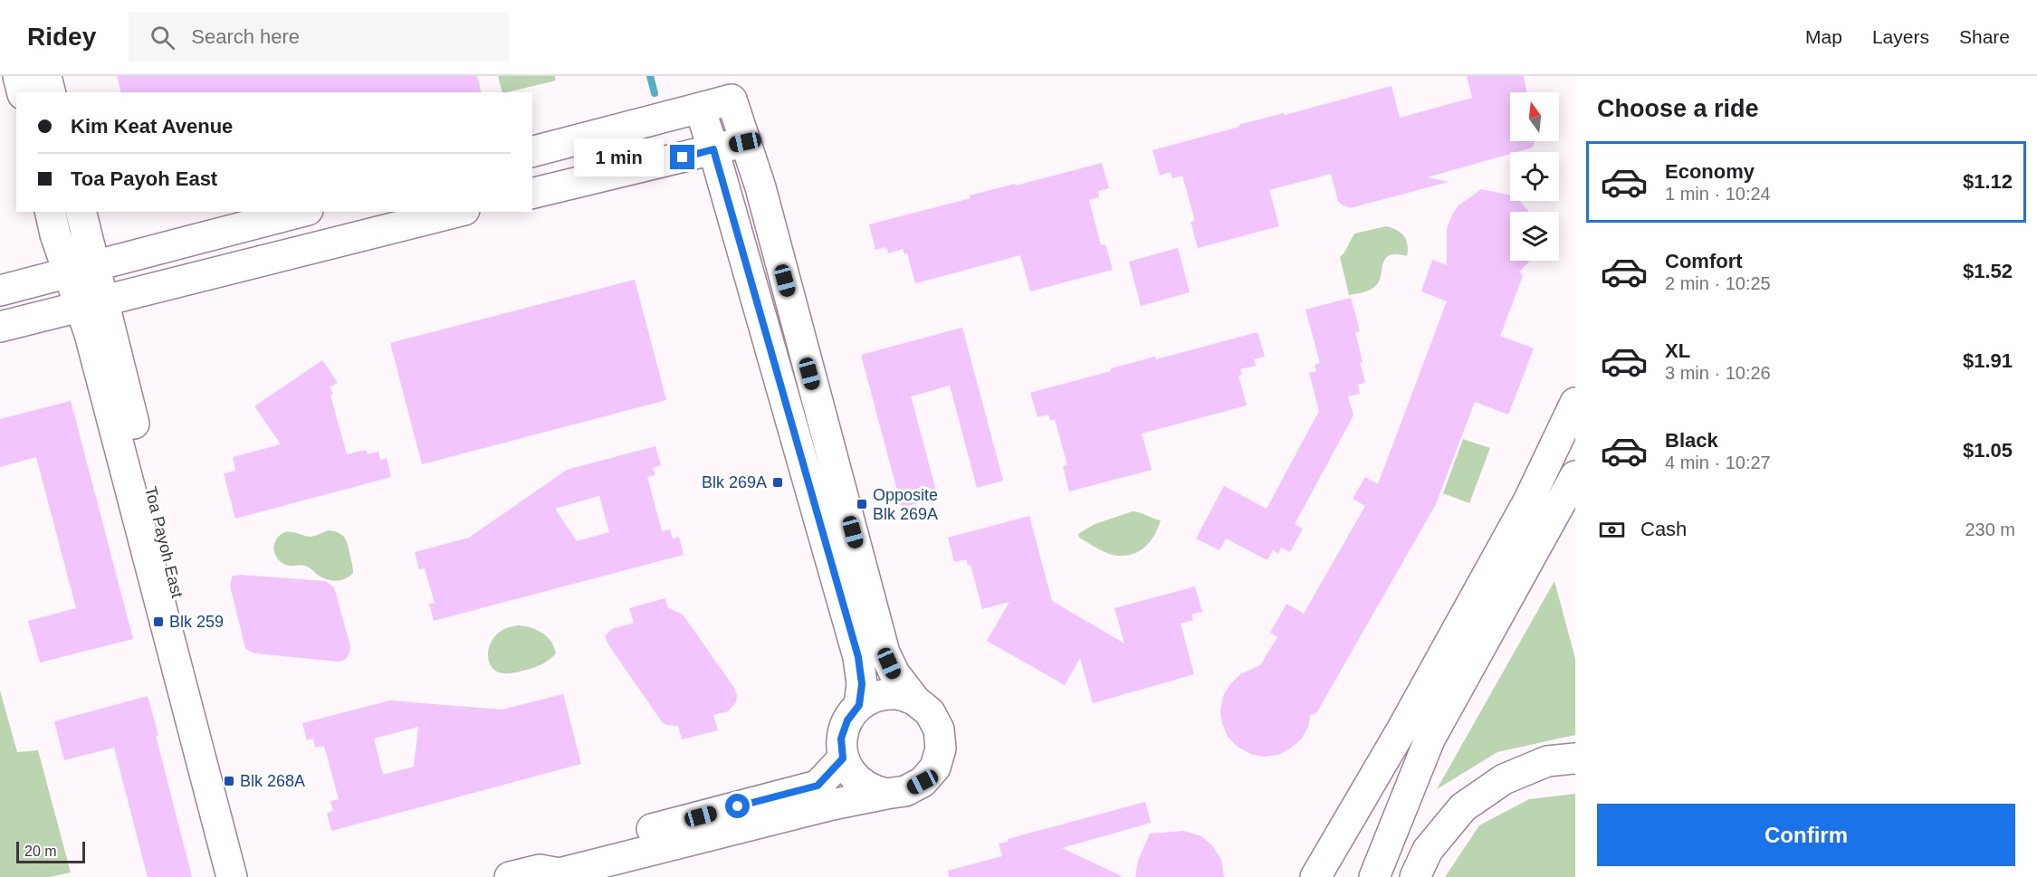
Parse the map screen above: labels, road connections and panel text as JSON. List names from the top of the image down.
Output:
{
  "streets": {
    "main road": ["Toa Payoh East"]
  },
  "places": {
    "transit": [
      "Blk 269A",
      "Opposite Blk 269A",
      "Blk 259",
      "Blk 268A"
    ]
  },
  "scale_bar": "20 m",
  "north": "top",
  "page": {
    "header": "Ridey",
    "search": "Search here",
    "nav": ["Map", "Layers", "Share"],
    "heading": "Choose a ride",
    "banner": ["Kim Keat Avenue", "Toa Payoh East"],
    "bubble": "1 min",
    "list": [
      {
        "name": "Economy",
        "note": "1 min · 10:24",
        "value": "$1.12"
      },
      {
        "name": "Comfort",
        "note": "2 min · 10:25",
        "value": "$1.52"
      },
      {
        "name": "XL",
        "note": "3 min · 10:26",
        "value": "$1.91"
      },
      {
        "name": "Black",
        "note": "4 min · 10:27",
        "value": "$1.05"
      }
    ],
    "pay": ["Cash", "230 m"],
    "buttons": "Confirm",
    "scale": "20 m"
  }
}
